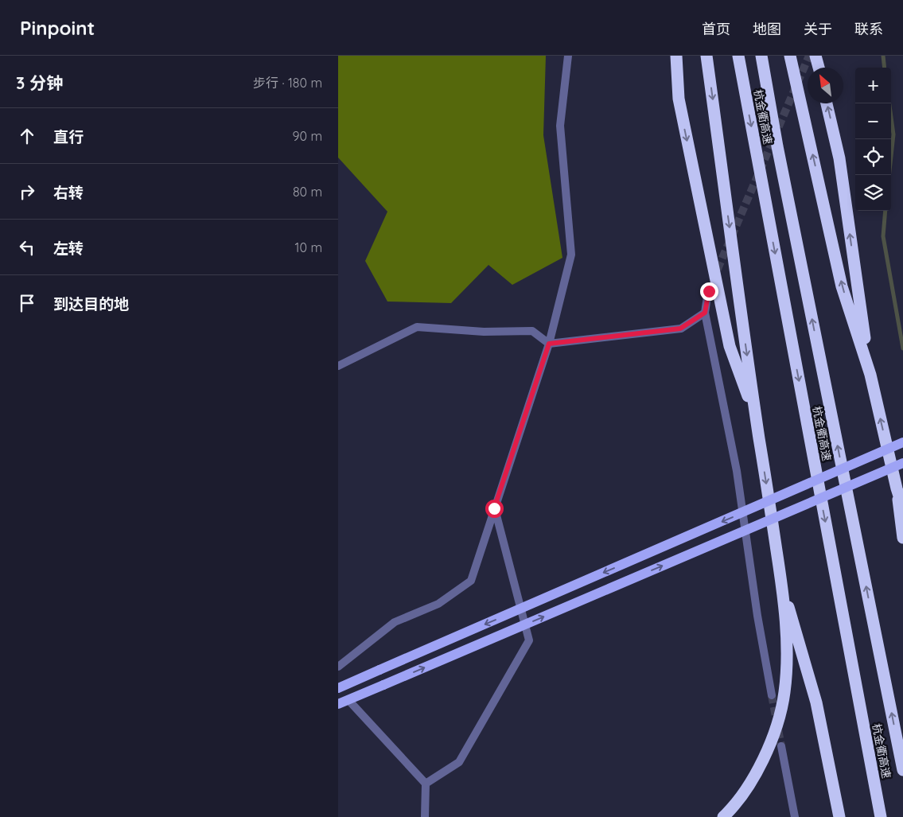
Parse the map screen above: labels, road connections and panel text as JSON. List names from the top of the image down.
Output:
{
  "streets": {
    "highway": ["杭金衢高速"]
  },
  "north": "top left",
  "page": {
    "header": "Pinpoint",
    "nav": [
      "首页",
      "地图",
      "关于",
      "联系"
    ],
    "heading": ["3 分钟", "步行 · 180 m"],
    "map_buttons": ["+", "−"],
    "list": [
      ["直行", "90 m"],
      ["右转", "80 m"],
      ["左转", "10 m"],
      "到达目的地"
    ]
  }
}
